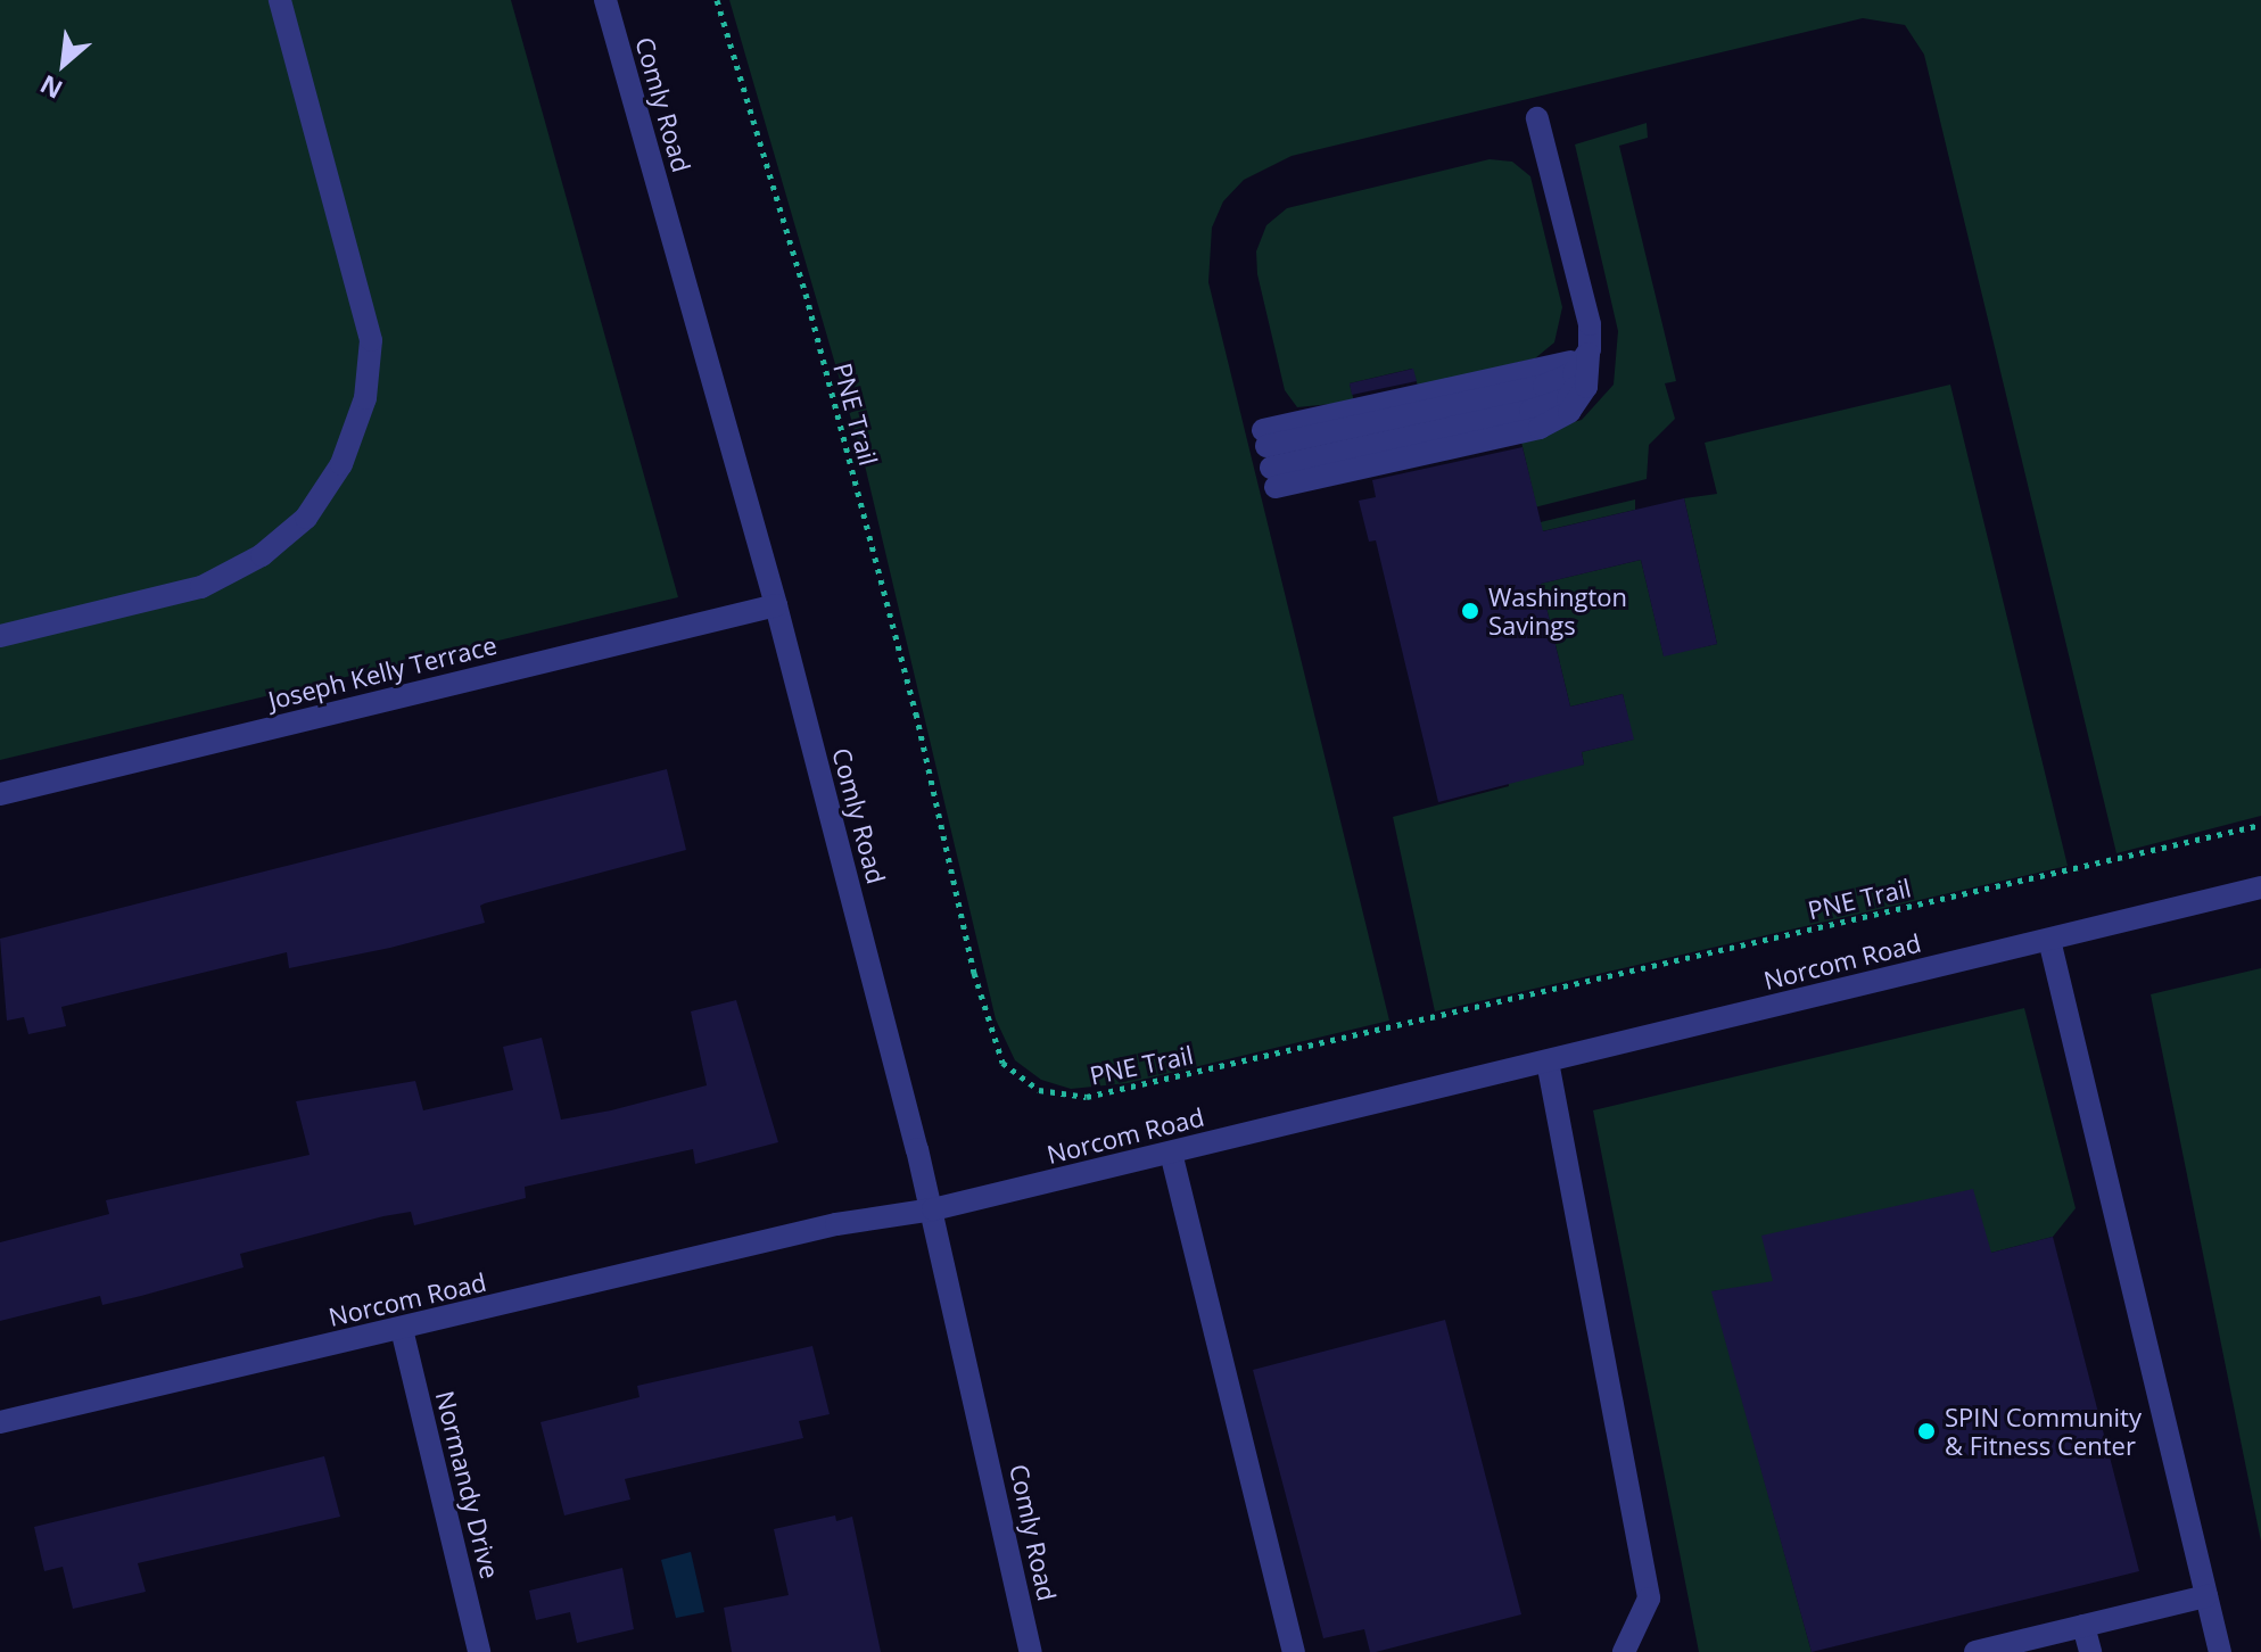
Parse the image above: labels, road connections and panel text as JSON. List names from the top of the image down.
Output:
{
  "streets": {
    "street": [
      "Comly Road",
      "Joseph Kelly Terrace",
      "Norcom Road",
      "Normandy Drive"
    ],
    "path": ["PNE Trail"]
  },
  "crossings": [
    ["Comly Road", "Joseph Kelly Terrace"],
    ["Comly Road", "Norcom Road"],
    ["Norcom Road", "Normandy Drive"]
  ],
  "places": ["Washington Savings", "SPIN Community & Fitness Center"],
  "north": "bottom left"
}
